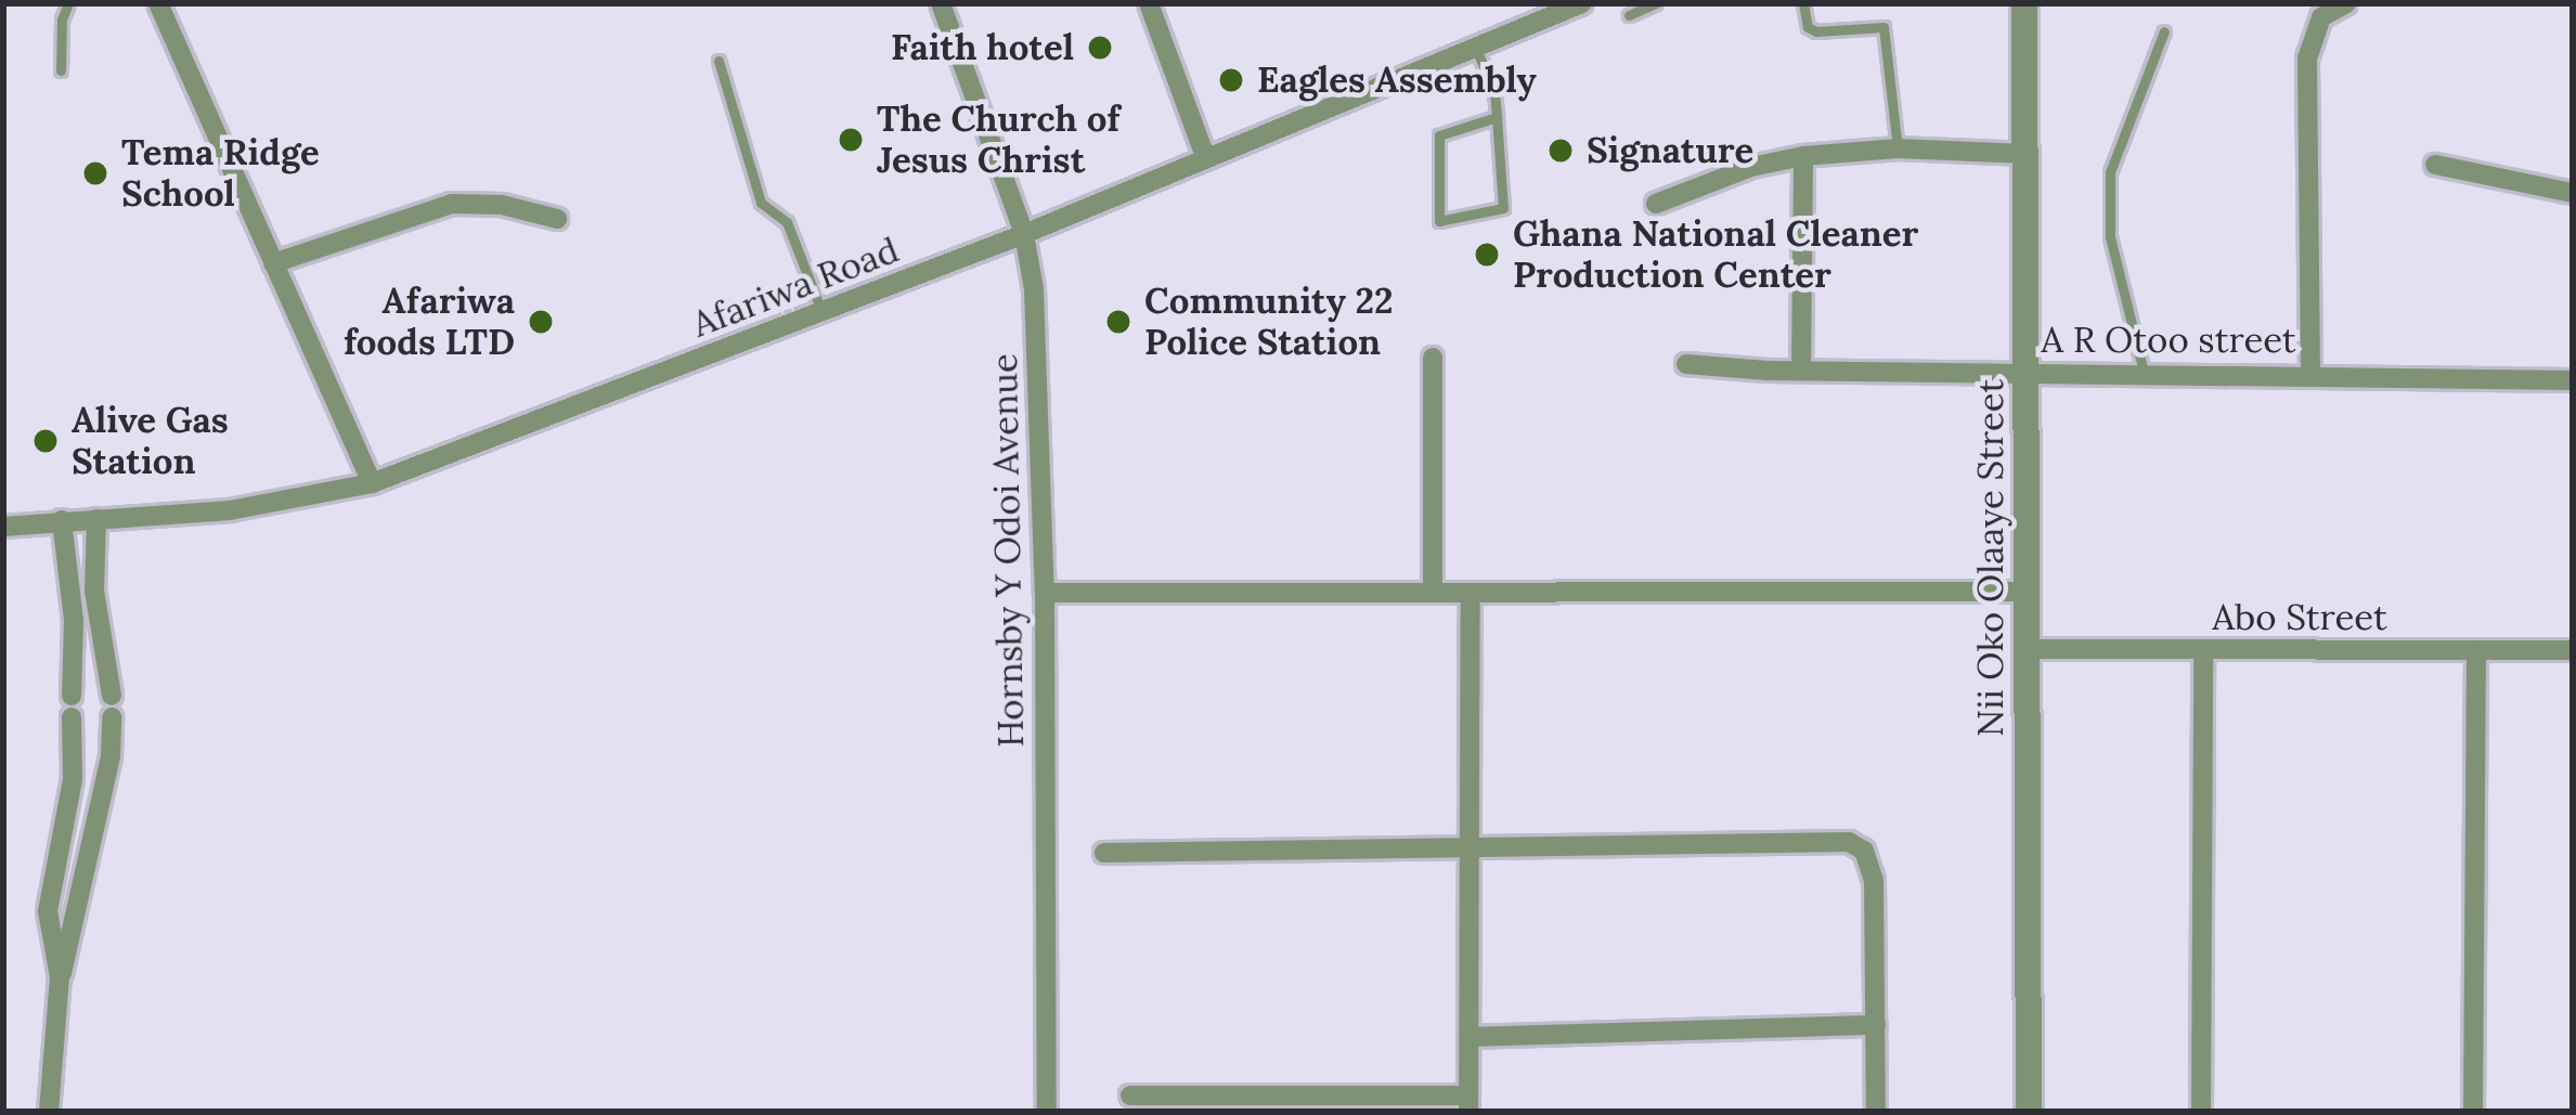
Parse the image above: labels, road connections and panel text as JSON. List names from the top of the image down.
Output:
{
  "streets": {
    "street": [
      "Afariwa Road",
      "A R Otoo street",
      "Hornsby Y Odoi Avenue",
      "Nii Oko Olaaye Street",
      "Abo Street"
    ]
  },
  "crossings": [
    ["Afariwa Road", "Hornsby Y Odoi Avenue"],
    ["A R Otoo street", "Nii Oko Olaaye Street"],
    ["Nii Oko Olaaye Street", "Abo Street"]
  ],
  "places": [
    "Faith hotel",
    "Eagles Assembly",
    "The Church of Jesus Christ",
    "Signature",
    "Tema Ridge School",
    "Ghana National Cleaner Production Center",
    "Afariwa foods LTD",
    "Community 22 Police Station",
    "Alive Gas Station"
  ]
}
